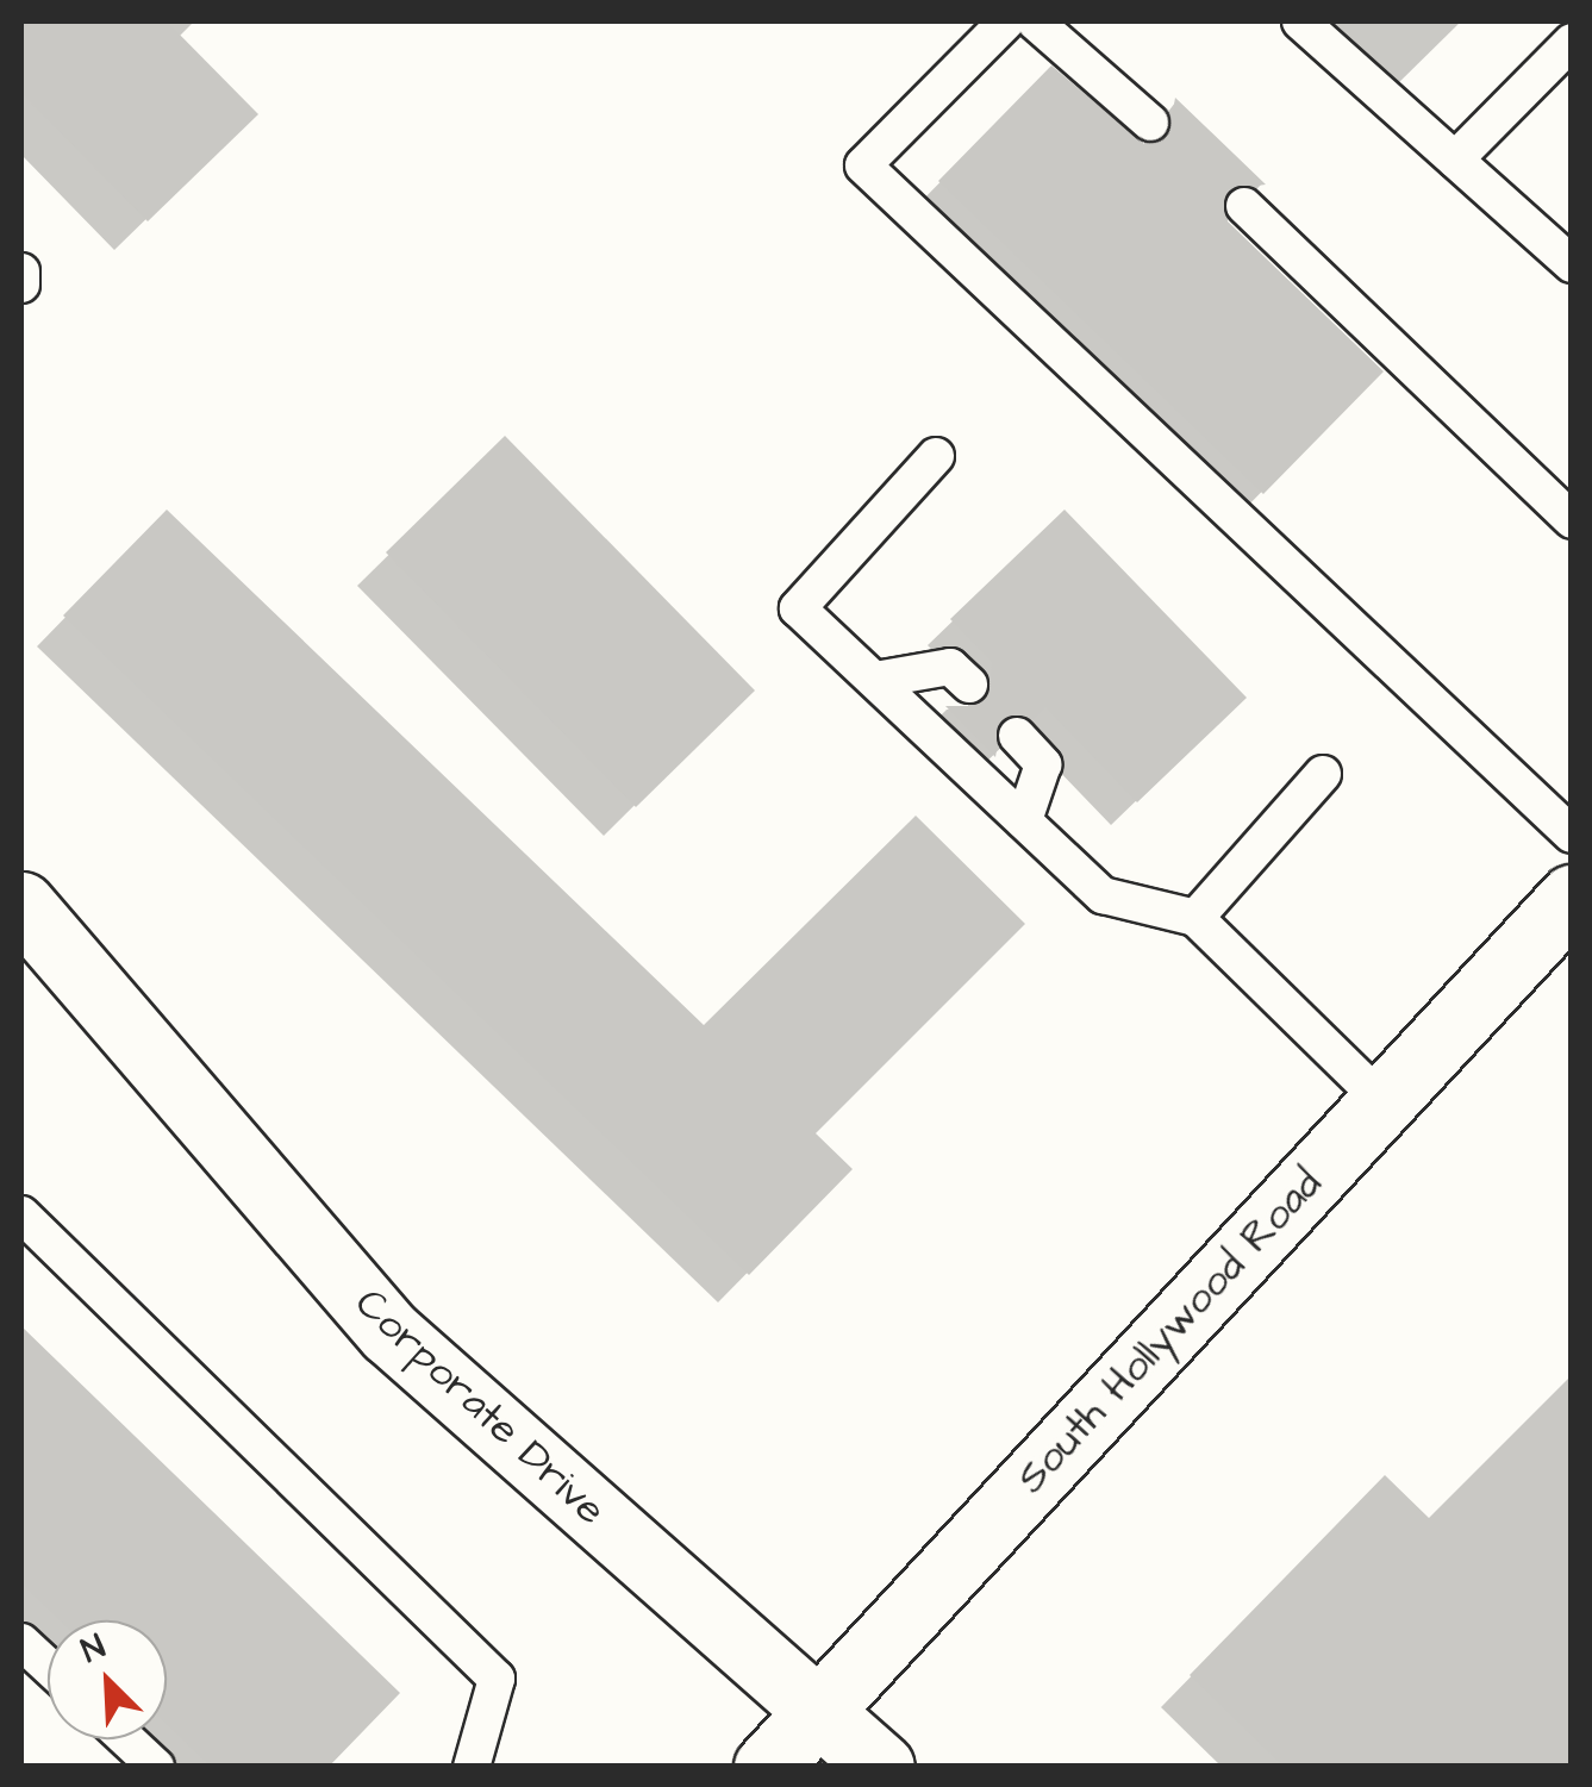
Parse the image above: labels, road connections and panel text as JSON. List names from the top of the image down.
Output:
{
  "streets": {
    "street": ["South Hollywood Road", "Corporate Drive"]
  },
  "crossings": [
    ["South Hollywood Road", "Corporate Drive"]
  ],
  "north": "top left"
}
